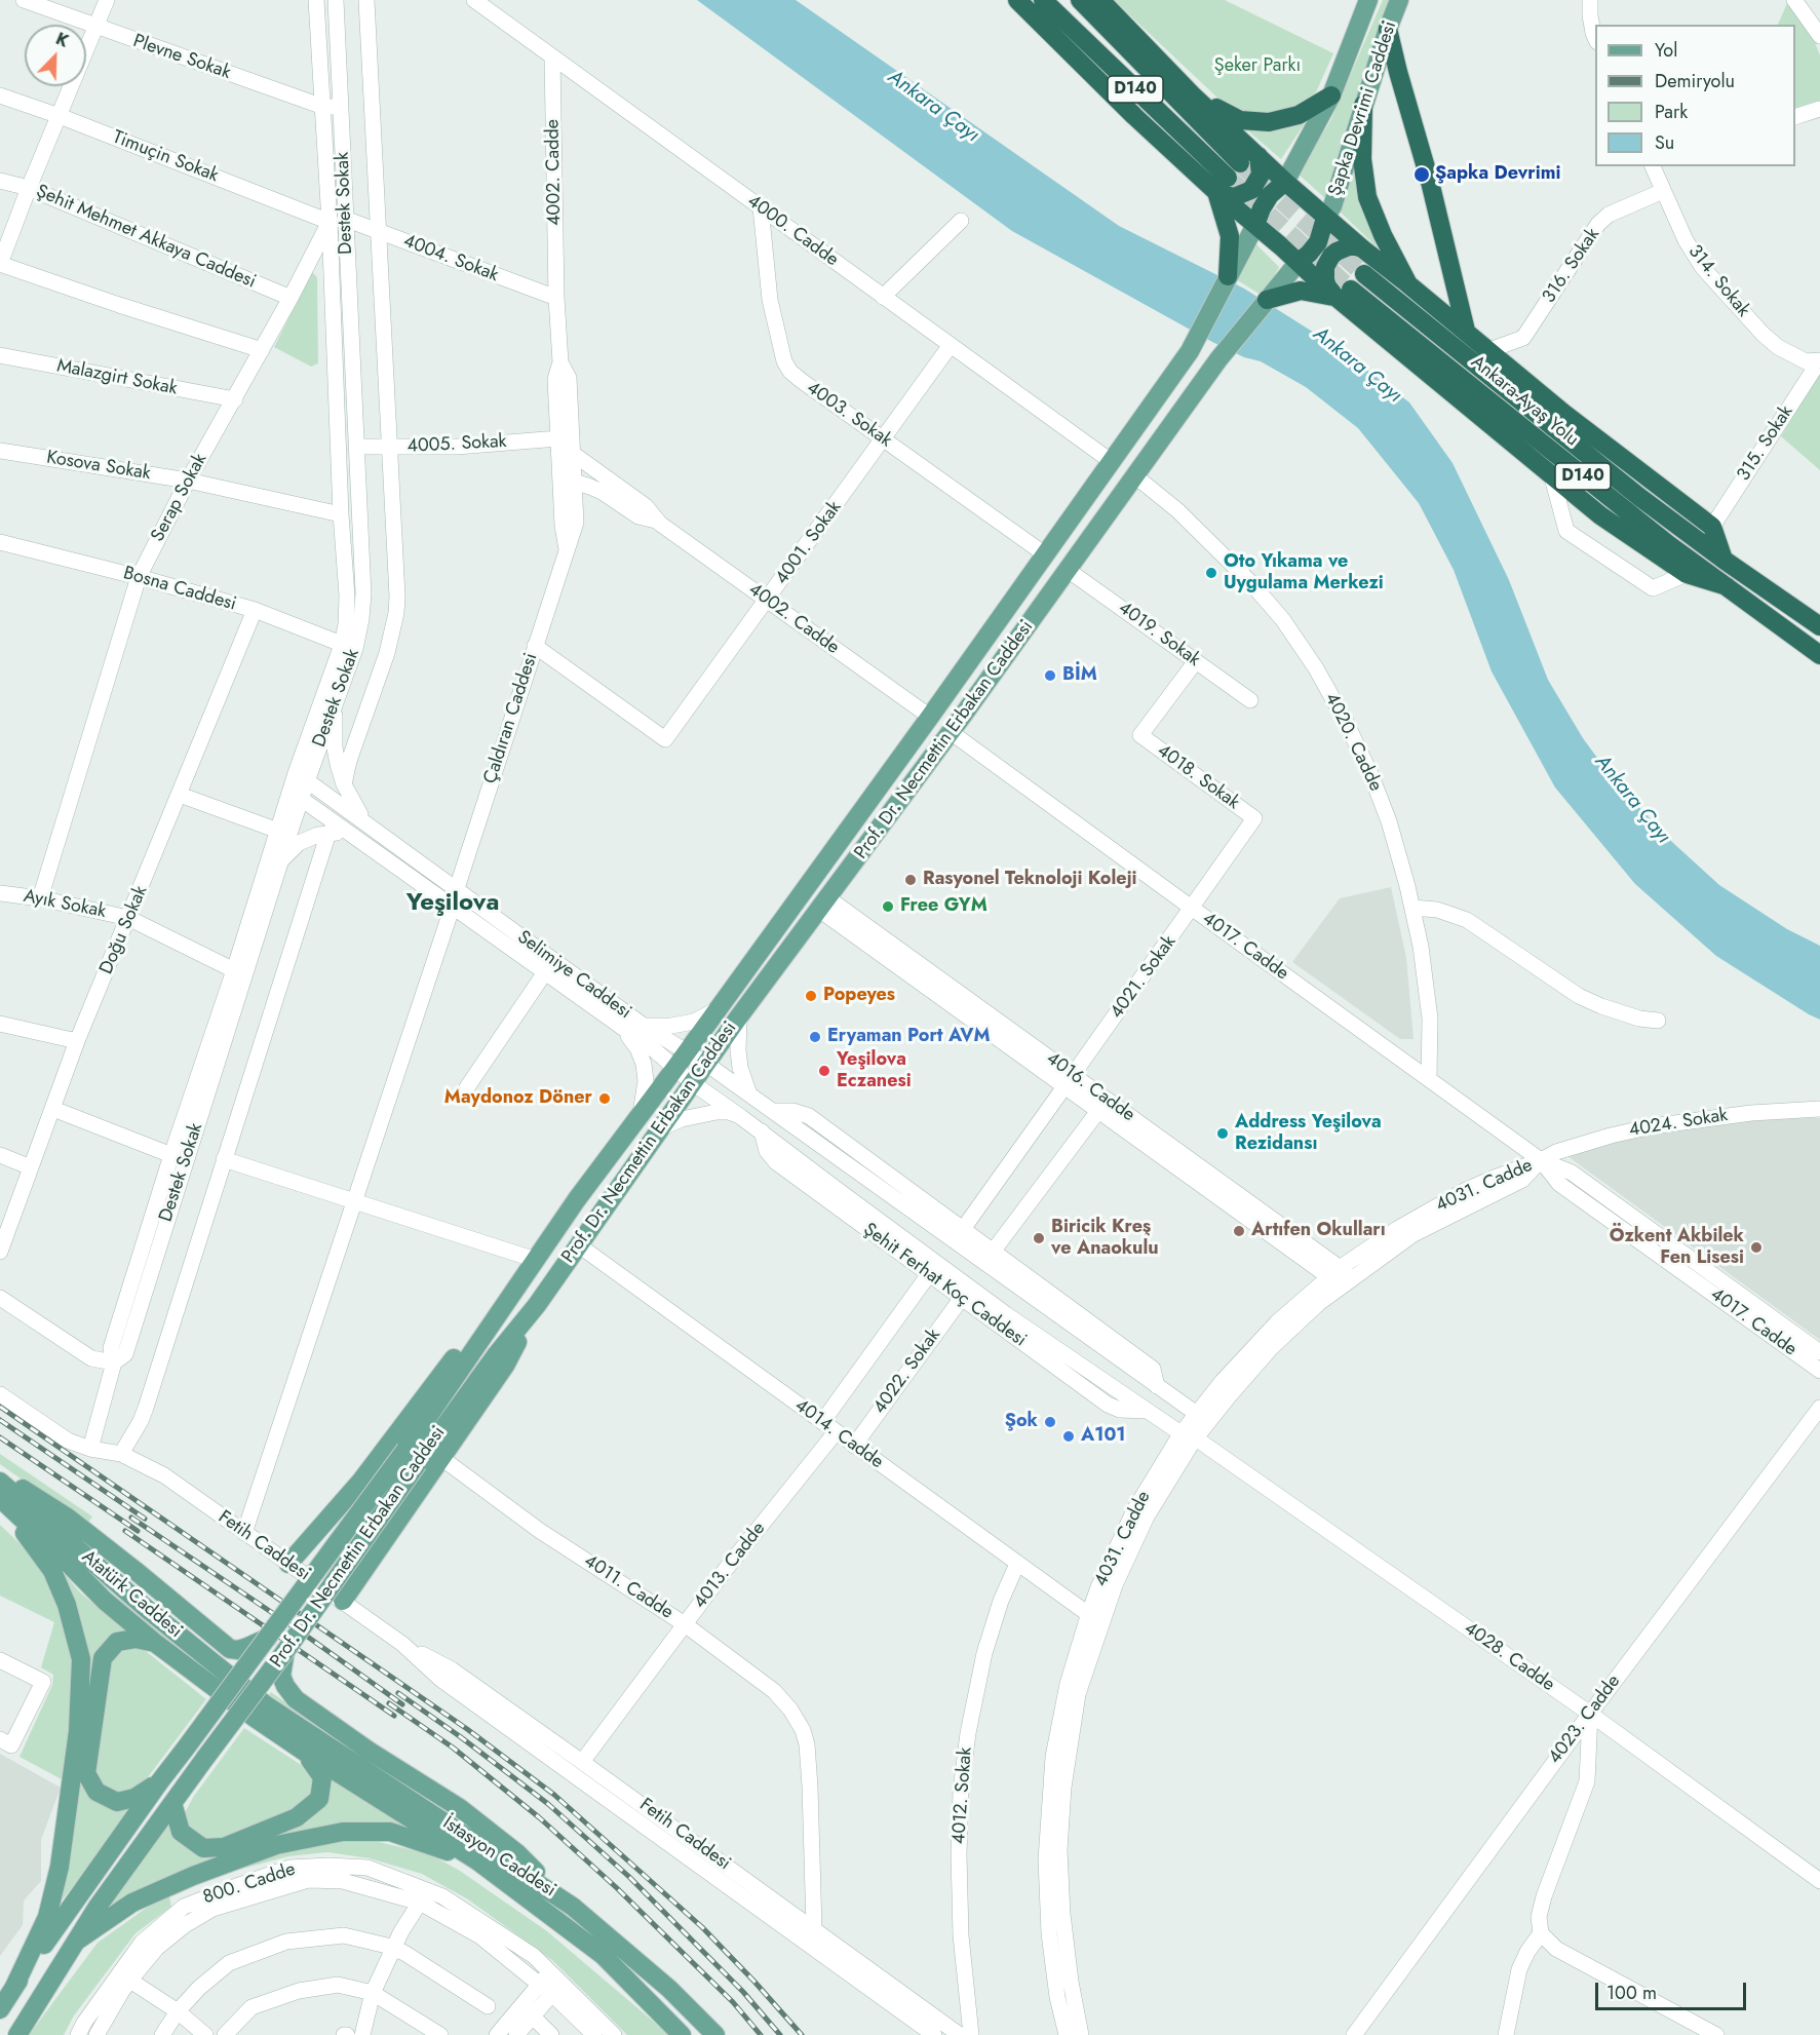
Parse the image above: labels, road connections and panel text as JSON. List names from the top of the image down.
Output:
{
  "streets": {
    "highway": ["D140", "Ankara-Ayaş Yolu"],
    "main road": [
      "Şapka Devrimi Caddesi",
      "Prof. Dr. Necmettin Erbakan Caddesi",
      "Atatürk Caddesi",
      "İstasyon Caddesi"
    ],
    "street": [
      "Plevne Sokak",
      "Timuçin Sokak",
      "4002. Cadde",
      "Destek Sokak",
      "4000. Cadde",
      "Şehit Mehmet Akkaya Caddesi",
      "4004. Sokak",
      "316. Sokak",
      "314. Sokak",
      "Malazgirt Sokak",
      "4003. Sokak",
      "315. Sokak",
      "4005. Sokak",
      "Kosova Sokak",
      "Serap Sokak",
      "4001. Sokak",
      "Bosna Caddesi",
      "4019. Sokak",
      "Çaldıran Caddesi",
      "4020. Cadde",
      "4018. Sokak",
      "Ayık Sokak",
      "Doğu Sokak",
      "4017. Cadde",
      "Selimiye Caddesi",
      "4021. Sokak",
      "4016. Cadde",
      "4024. Sokak",
      "4031. Cadde",
      "Şehit Ferhat Koç Caddesi",
      "4022. Sokak",
      "4014. Cadde",
      "Fetih Caddesi",
      "4013. Cadde",
      "4011. Cadde",
      "4028. Cadde",
      "4023. Cadde",
      "4012. Sokak",
      "800. Cadde"
    ]
  },
  "crossings": [
    ["Plevne Sokak", "Destek Sokak"],
    ["Şapka Devrimi Caddesi", "Prof. Dr. Necmettin Erbakan Caddesi"],
    ["Timuçin Sokak", "Destek Sokak"],
    ["Timuçin Sokak", "4004. Sokak"],
    ["Timuçin Sokak", "Serap Sokak"],
    ["4002. Cadde", "4000. Cadde"],
    ["4002. Cadde", "4004. Sokak"],
    ["4002. Cadde", "4005. Sokak"],
    ["4002. Cadde", "4001. Sokak"],
    ["4002. Cadde", "Çaldıran Caddesi"],
    ["4002. Cadde", "Prof. Dr. Necmettin Erbakan Caddesi"],
    ["Destek Sokak", "4004. Sokak"],
    ["Destek Sokak", "4005. Sokak"],
    ["Destek Sokak", "Kosova Sokak"],
    ["Destek Sokak", "Serap Sokak"],
    ["Destek Sokak", "Bosna Caddesi"],
    ["Destek Sokak", "Ayık Sokak"],
    ["Destek Sokak", "Selimiye Caddesi"],
    ["Destek Sokak", "Fetih Caddesi"],
    ["4000. Cadde", "4003. Sokak"],
    ["4000. Cadde", "4001. Sokak"],
    ["4000. Cadde", "Prof. Dr. Necmettin Erbakan Caddesi"],
    ["Şehit Mehmet Akkaya Caddesi", "Serap Sokak"],
    ["4004. Sokak", "Serap Sokak"],
    ["316. Sokak", "314. Sokak"],
    ["314. Sokak", "315. Sokak"],
    ["Malazgirt Sokak", "Serap Sokak"],
    ["4003. Sokak", "4001. Sokak"],
    ["4003. Sokak", "Prof. Dr. Necmettin Erbakan Caddesi"],
    ["Kosova Sokak", "Serap Sokak"],
    ["Serap Sokak", "Bosna Caddesi"],
    ["Serap Sokak", "Ayık Sokak"],
    ["4001. Sokak", "Çaldıran Caddesi"],
    ["Bosna Caddesi", "Doğu Sokak"],
    ["4019. Sokak", "Prof. Dr. Necmettin Erbakan Caddesi"],
    ["4019. Sokak", "4018. Sokak"],
    ["Çaldıran Caddesi", "Selimiye Caddesi"],
    ["Prof. Dr. Necmettin Erbakan Caddesi", "4020. Cadde"],
    ["Prof. Dr. Necmettin Erbakan Caddesi", "4017. Cadde"],
    ["Prof. Dr. Necmettin Erbakan Caddesi", "Selimiye Caddesi"],
    ["Prof. Dr. Necmettin Erbakan Caddesi", "4016. Cadde"],
    ["Prof. Dr. Necmettin Erbakan Caddesi", "Şehit Ferhat Koç Caddesi"],
    ["Prof. Dr. Necmettin Erbakan Caddesi", "4014. Cadde"],
    ["4020. Cadde", "4017. Cadde"],
    ["4018. Sokak", "4021. Sokak"],
    ["Ayık Sokak", "Doğu Sokak"],
    ["4017. Cadde", "4021. Sokak"],
    ["4017. Cadde", "4024. Sokak"],
    ["4017. Cadde", "4031. Cadde"],
    ["Selimiye Caddesi", "Şehit Ferhat Koç Caddesi"],
    ["4021. Sokak", "4016. Cadde"],
    ["4016. Cadde", "4031. Cadde"],
    ["4024. Sokak", "4031. Cadde"],
    ["4031. Cadde", "Şehit Ferhat Koç Caddesi"],
    ["4031. Cadde", "4014. Cadde"],
    ["4031. Cadde", "4028. Cadde"],
    ["Şehit Ferhat Koç Caddesi", "4022. Sokak"],
    ["Şehit Ferhat Koç Caddesi", "4028. Cadde"],
    ["4022. Sokak", "4014. Cadde"],
    ["4014. Cadde", "4013. Cadde"],
    ["4014. Cadde", "4012. Sokak"],
    ["Fetih Caddesi", "4013. Cadde"],
    ["Fetih Caddesi", "4011. Cadde"],
    ["4013. Cadde", "4011. Cadde"],
    ["Atatürk Caddesi", "İstasyon Caddesi"],
    ["4028. Cadde", "4023. Cadde"]
  ],
  "districts": ["Yeşilova"],
  "water": ["Ankara Çayı"],
  "parks": ["Şeker Parkı"],
  "places": [
    "Şapka Devrimi",
    "Oto Yıkama ve Uygulama Merkezi",
    "BİM",
    "Rasyonel Teknoloji Koleji",
    "Free GYM",
    "Popeyes",
    "Eryaman Port AVM",
    "Yeşilova Eczanesi",
    "Maydonoz Döner",
    "Address Yeşilova Rezidansı",
    "Artıfen Okulları",
    "Biricik Kreş ve Anaokulu",
    "Özkent Akbilek Fen Lisesi",
    "Şok",
    "A101"
  ],
  "legend": [
    "Yol",
    "Demiryolu",
    "Park",
    "Su"
  ],
  "scale_bar": "100 m",
  "north": "top right"
}
